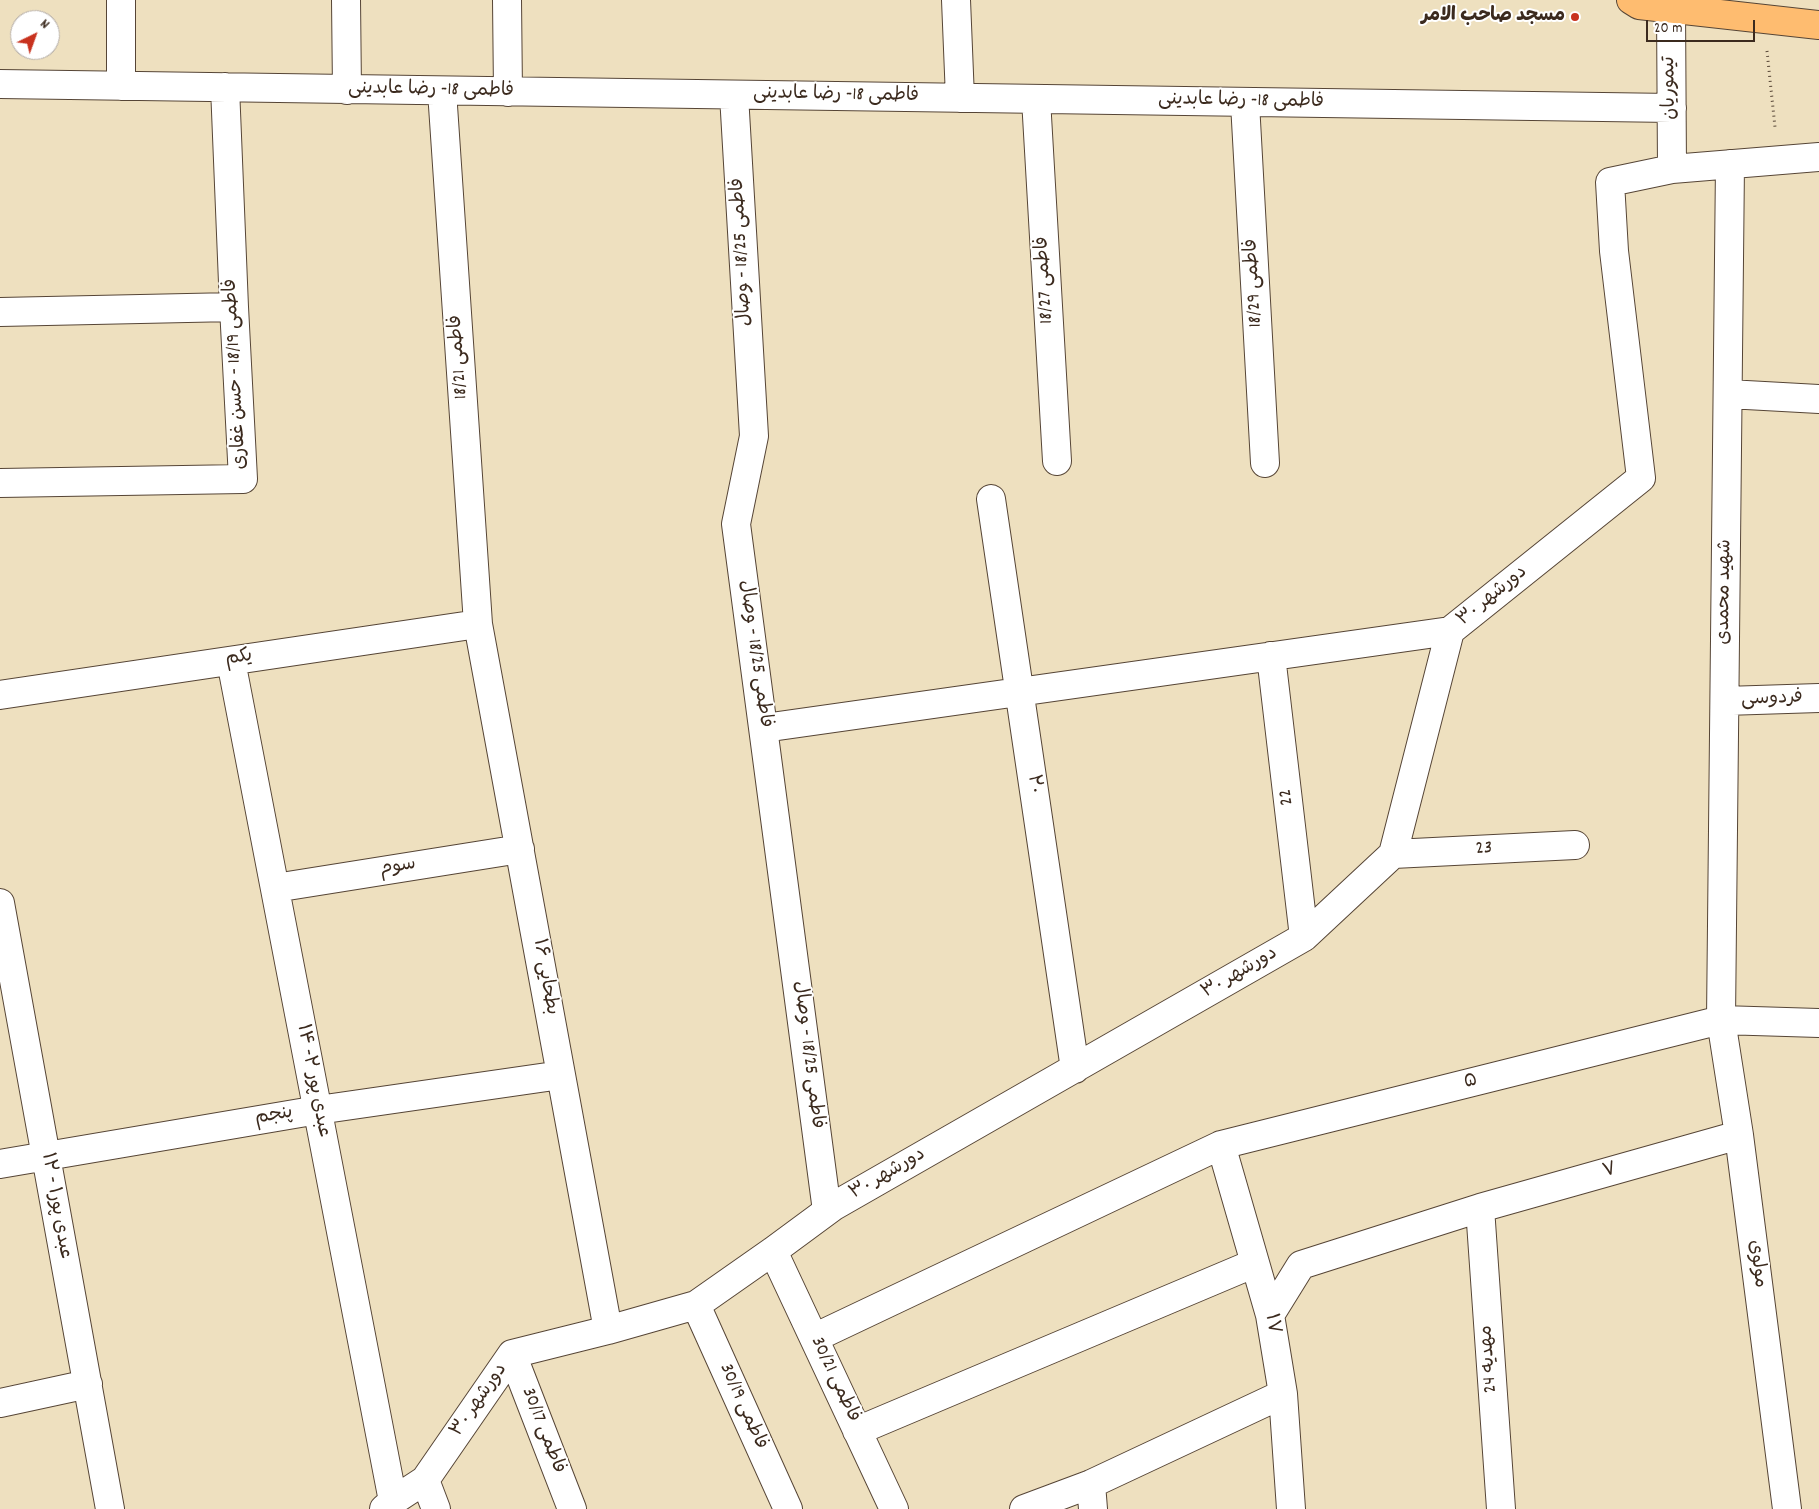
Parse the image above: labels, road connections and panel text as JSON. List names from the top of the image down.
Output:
{
  "streets": {
    "street": [
      "تیموریان",
      "فاطمی 18- رضا عابدینی",
      "فاطمی 18/25 - وصال",
      "فاطمی 18/27",
      "فاطمی 18/29",
      "فاطمی 18/21",
      "فاطمی 18/19 - حسن غفاری",
      "شهید محمدی",
      "دورشهر ۳۰",
      "یکم",
      "فردوسی",
      "۲۰",
      "22",
      "23",
      "سوم",
      "بطحایی ۱۶",
      "عبدی پور ۲- ۱۴",
      "۵",
      "پنجم",
      "۷",
      "عبدی پور۱ - ۱۲",
      "مولوی",
      "۱۷",
      "مهدیه 24",
      "فاطمی 30/21",
      "فاطمی 30/19",
      "فاطمی 30/17"
    ]
  },
  "crossings": [
    ["تیموریان", "فاطمی 18- رضا عابدینی"],
    ["تیموریان", "دورشهر ۳۰"],
    ["فاطمی 18- رضا عابدینی", "فاطمی 18/25 - وصال"],
    ["فاطمی 18- رضا عابدینی", "فاطمی 18/27"],
    ["فاطمی 18- رضا عابدینی", "فاطمی 18/29"],
    ["فاطمی 18- رضا عابدینی", "فاطمی 18/21"],
    ["فاطمی 18- رضا عابدینی", "فاطمی 18/19 - حسن غفاری"],
    ["فاطمی 18/25 - وصال", "دورشهر ۳۰"],
    ["فاطمی 18/21", "یکم"],
    ["فاطمی 18/21", "بطحایی ۱۶"],
    ["شهید محمدی", "فردوسی"],
    ["شهید محمدی", "۵"],
    ["شهید محمدی", "مولوی"],
    ["دورشهر ۳۰", "۲۰"],
    ["دورشهر ۳۰", "22"],
    ["دورشهر ۳۰", "23"],
    ["دورشهر ۳۰", "بطحایی ۱۶"],
    ["دورشهر ۳۰", "عبدی پور ۲- ۱۴"],
    ["دورشهر ۳۰", "فاطمی 30/21"],
    ["دورشهر ۳۰", "فاطمی 30/19"],
    ["دورشهر ۳۰", "فاطمی 30/17"],
    ["یکم", "بطحایی ۱۶"],
    ["یکم", "عبدی پور ۲- ۱۴"],
    ["سوم", "بطحایی ۱۶"],
    ["سوم", "عبدی پور ۲- ۱۴"],
    ["بطحایی ۱۶", "پنجم"],
    ["عبدی پور ۲- ۱۴", "پنجم"],
    ["۵", "مولوی"],
    ["۵", "۱۷"],
    ["۵", "فاطمی 30/21"],
    ["پنجم", "عبدی پور۱ - ۱۲"],
    ["۷", "مولوی"],
    ["۷", "۱۷"],
    ["۷", "مهدیه 24"]
  ],
  "places": ["مسجد صاحب الامر"],
  "scale_bar": "20 m",
  "north": "top right"
}
